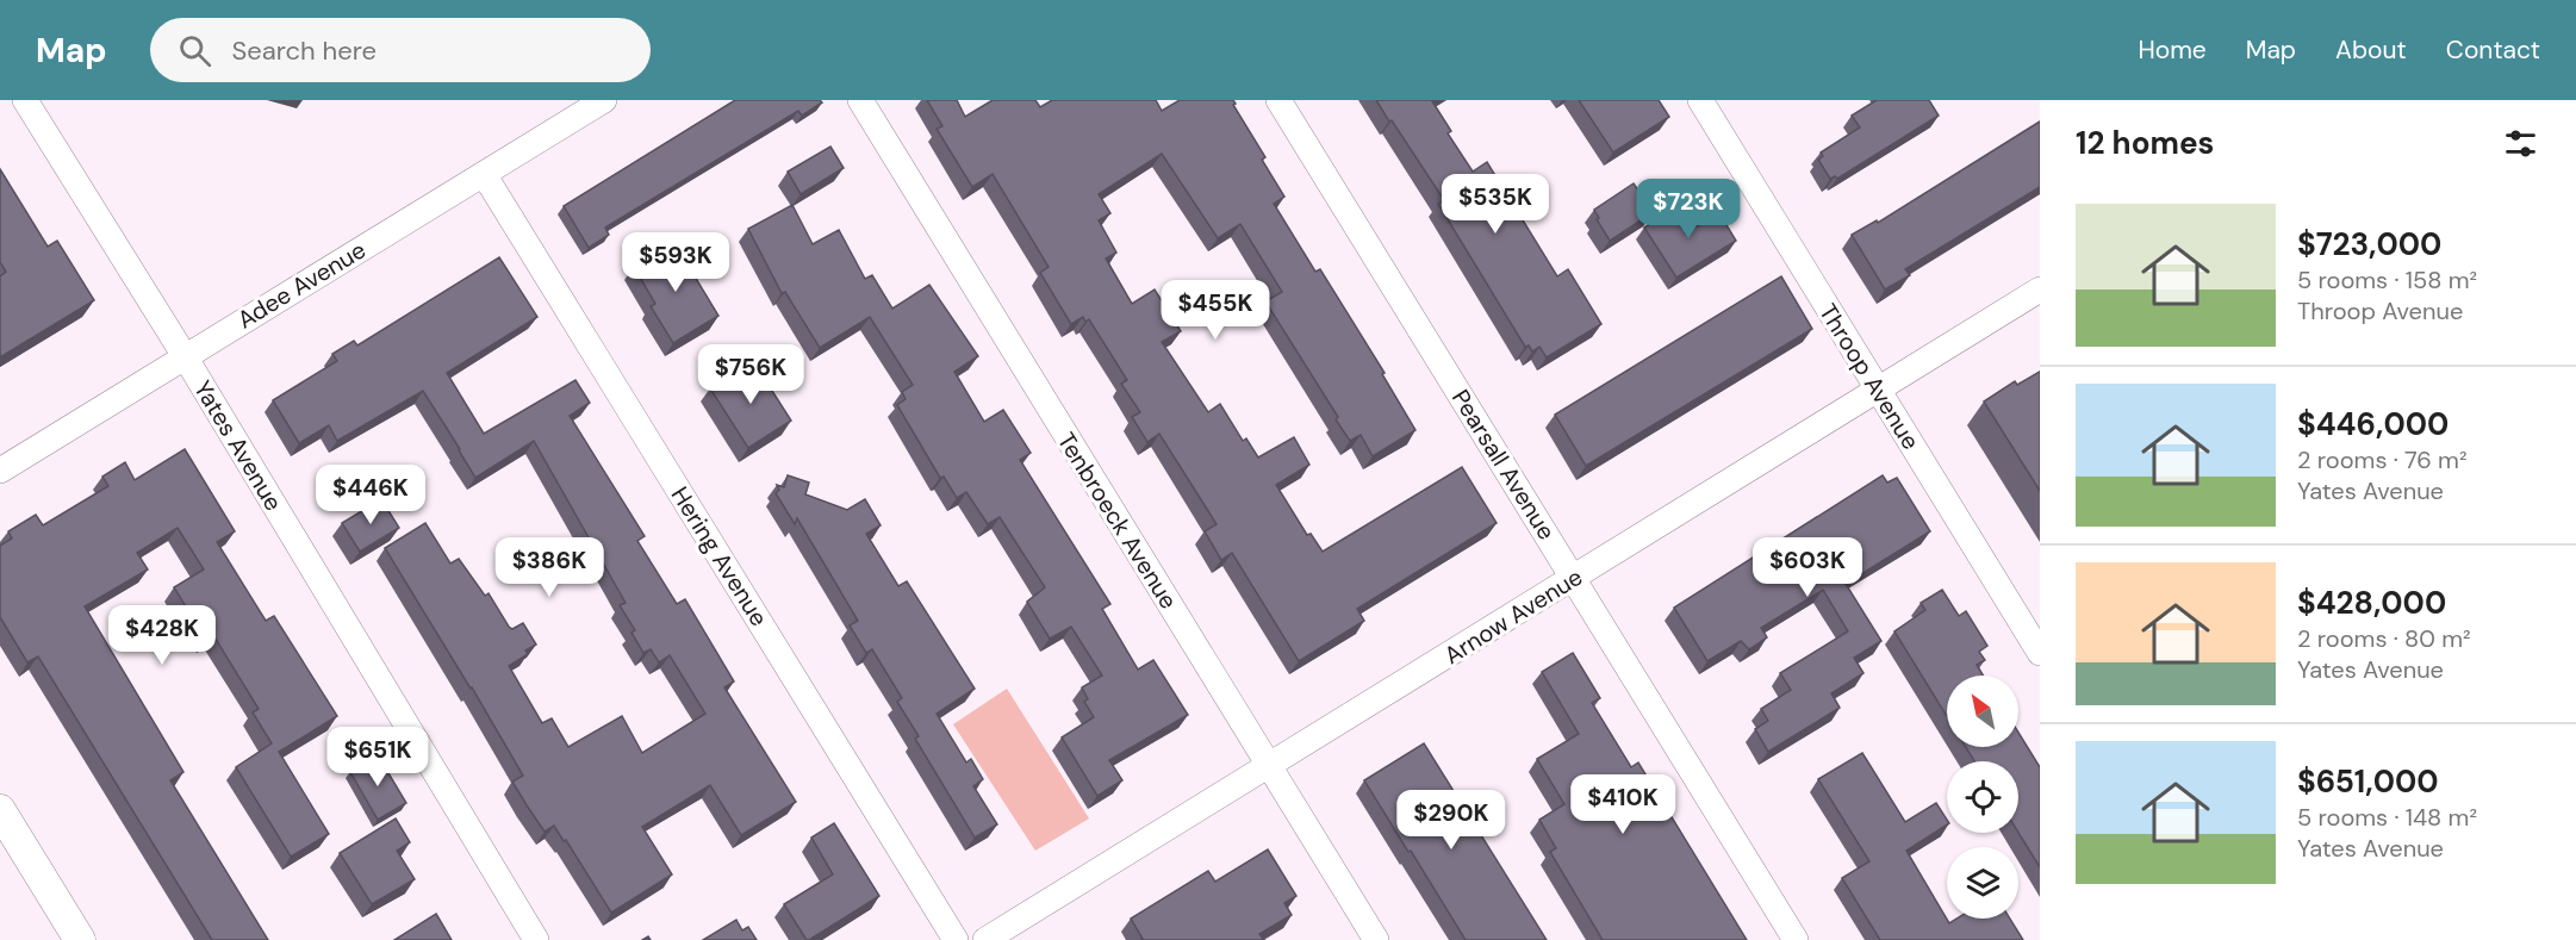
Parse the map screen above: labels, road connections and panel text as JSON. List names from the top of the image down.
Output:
{
  "streets": {
    "street": [
      "Adee Avenue",
      "Throop Avenue",
      "Yates Avenue",
      "Pearsall Avenue",
      "Tenbroeck Avenue",
      "Hering Avenue",
      "Arnow Avenue"
    ]
  },
  "crossings": [
    ["Adee Avenue", "Yates Avenue"],
    ["Adee Avenue", "Hering Avenue"],
    ["Throop Avenue", "Arnow Avenue"],
    ["Pearsall Avenue", "Arnow Avenue"],
    ["Tenbroeck Avenue", "Arnow Avenue"]
  ],
  "north": "top left",
  "page": {
    "header": "Map",
    "search": "Search here",
    "nav": [
      "Home",
      "Map",
      "About",
      "Contact"
    ],
    "heading": "12 homes",
    "price": [
      "$535K",
      "$723K",
      "$593K",
      "$455K",
      "$756K",
      "$446K",
      "$386K",
      "$603K",
      "$428K",
      "$651K",
      "$410K",
      "$290K"
    ],
    "list": [
      {
        "name": "$723,000",
        "note": "5 rooms · 158 m² · Throop Avenue"
      },
      {
        "name": "$446,000",
        "note": "2 rooms · 76 m² · Yates Avenue"
      },
      {
        "name": "$428,000",
        "note": "2 rooms · 80 m² · Yates Avenue"
      },
      {
        "name": "$651,000",
        "note": "5 rooms · 148 m² · Yates Avenue"
      }
    ]
  }
}
